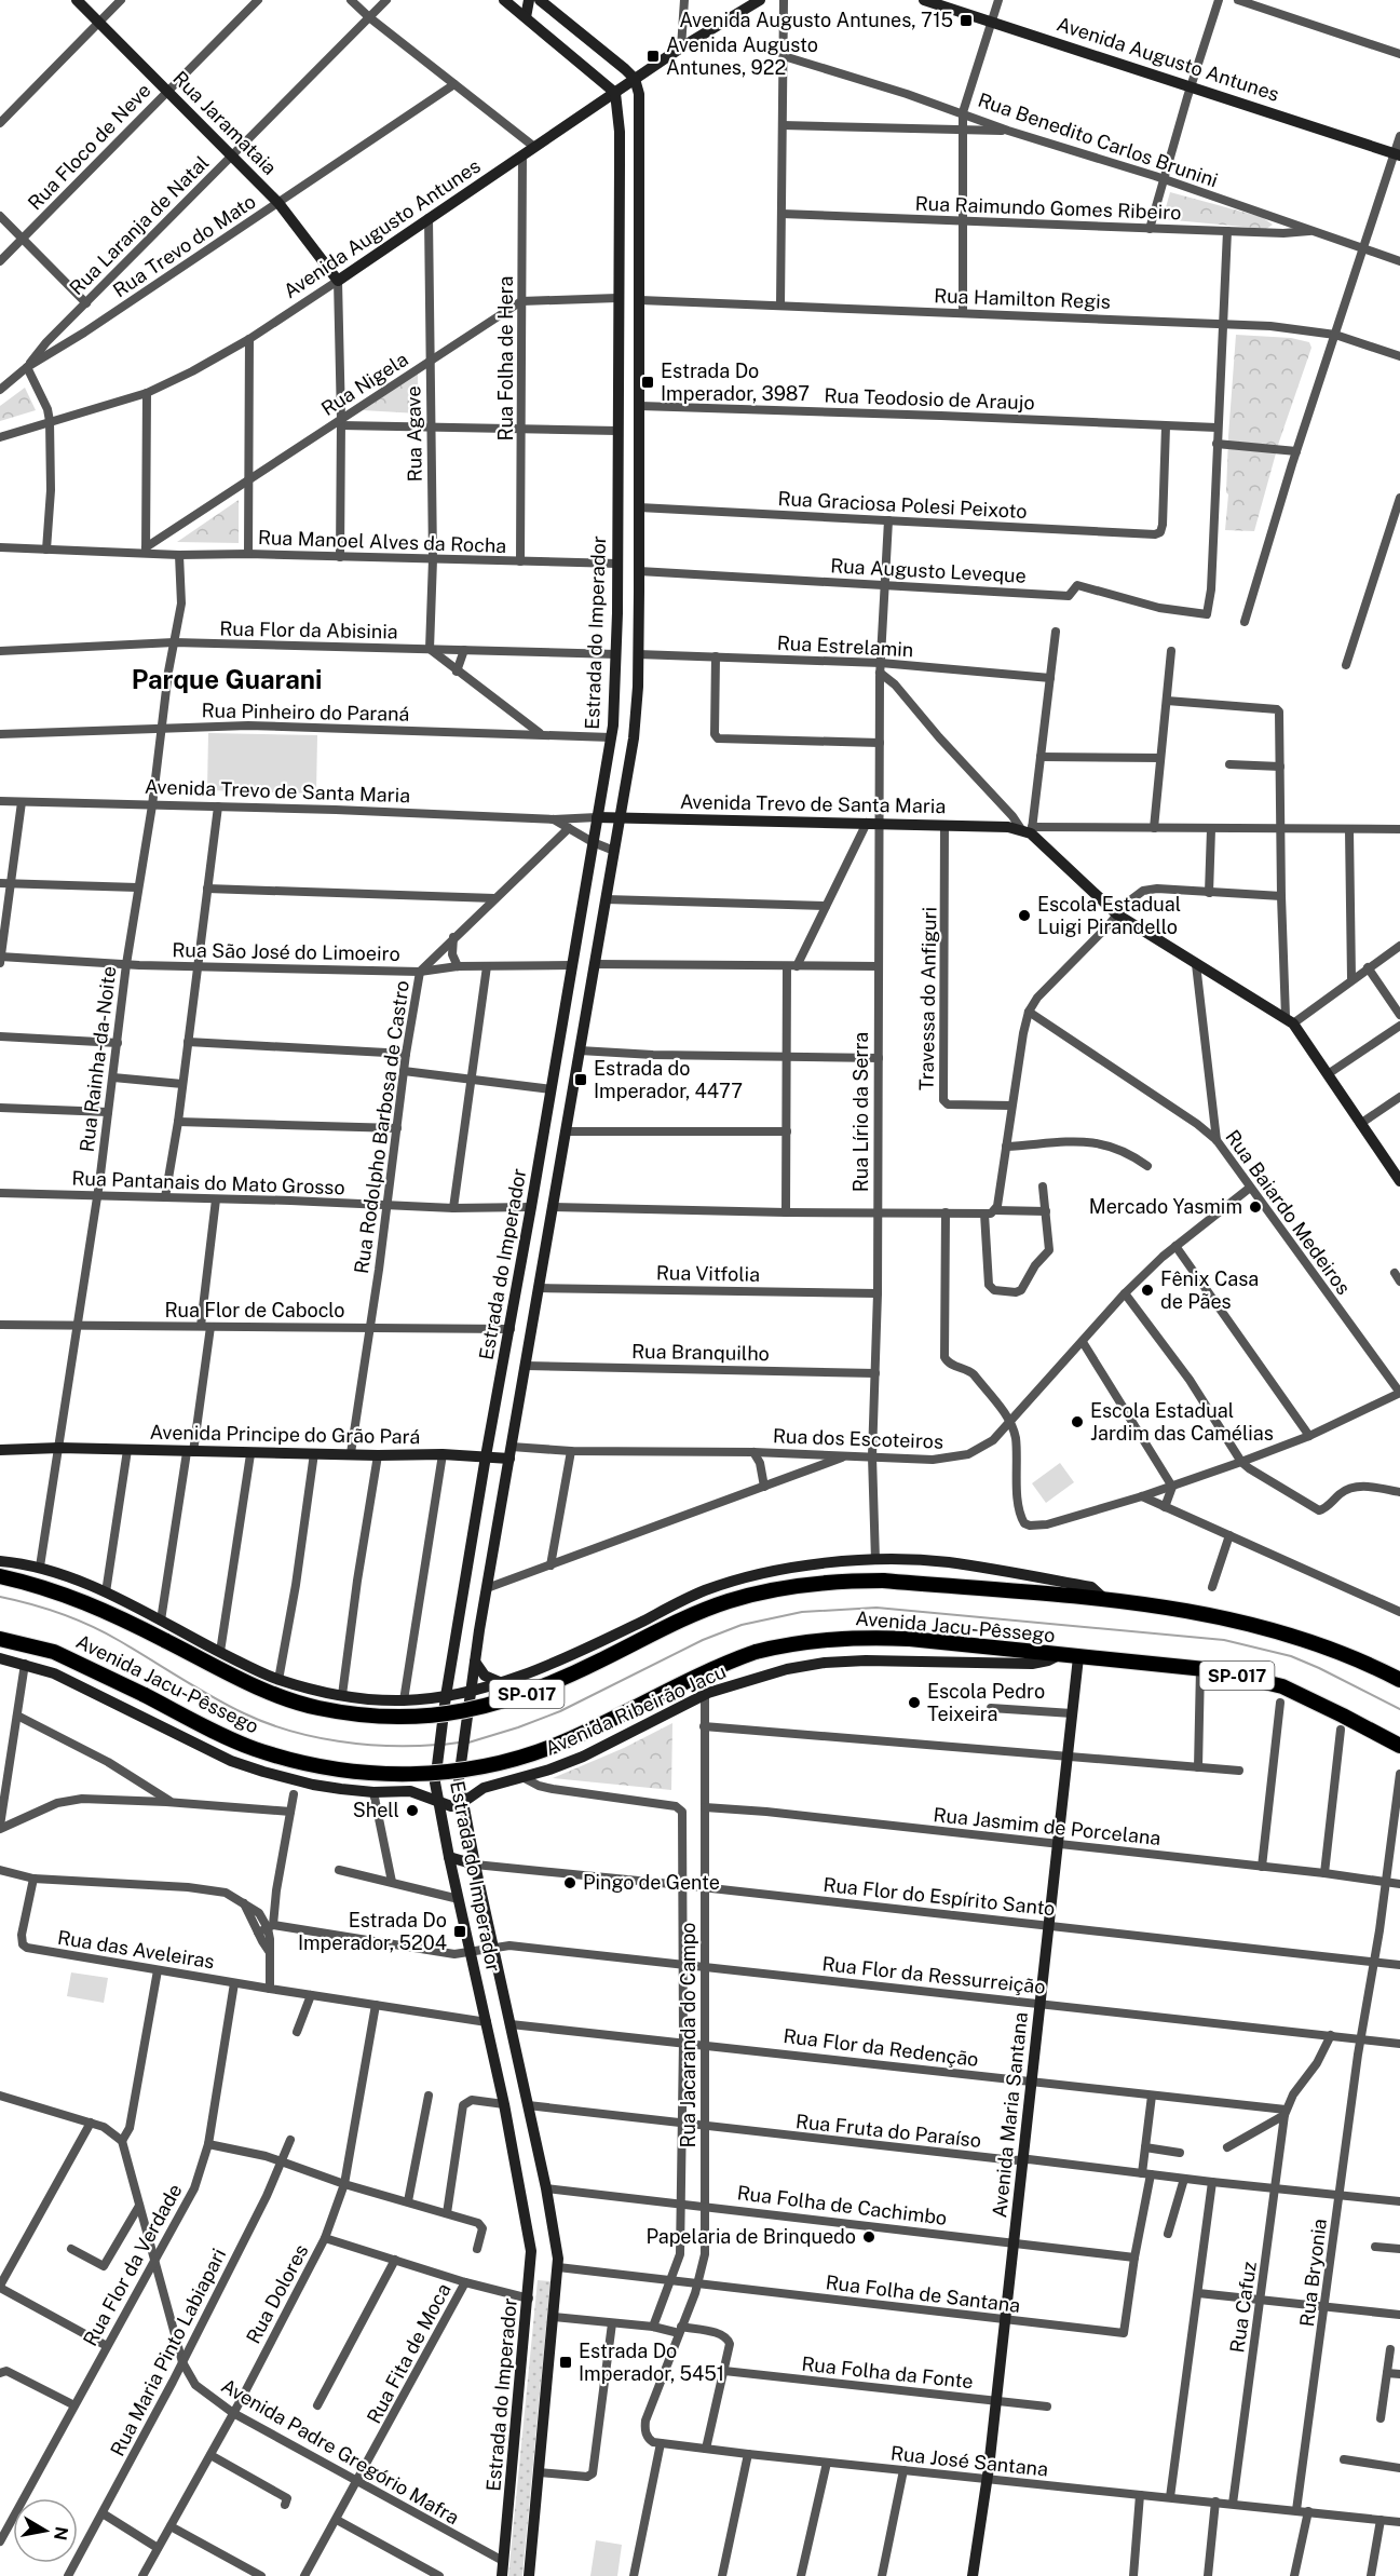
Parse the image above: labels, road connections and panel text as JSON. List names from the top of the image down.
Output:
{
  "streets": {
    "highway": ["Avenida Jacu-Pêssego", "SP-017"],
    "street": [
      "Avenida Augusto Antunes",
      "Rua Jaramataia",
      "Rua Benedito Carlos Brunini",
      "Rua Floco de Neve",
      "Rua Raimundo Gomes Ribeiro",
      "Rua Laranja de Natal",
      "Rua Trevo do Mato",
      "Rua Hamilton Regis",
      "Rua Folha de Hera",
      "Rua Nigela",
      "Rua Teodosio de Araujo",
      "Rua Agave",
      "Rua Graciosa Polesi Peixoto",
      "Rua Manoel Alves da Rocha",
      "Rua Augusto Leveque",
      "Rua Flor da Abisinia",
      "Estrada do Imperador",
      "Rua Estrelamin",
      "Rua Pinheiro do Paraná",
      "Avenida Trevo de Santa Maria",
      "Rua São José do Limoeiro",
      "Travessa do Anfiguri",
      "Rua Rainha-da-Noite",
      "Rua Lírio da Serra",
      "Rua Rodolpho Barbosa de Castro",
      "Rua Pantanais do Mato Grosso",
      "Rua Baiardo Medeiros",
      "Rua Vitfolia",
      "Rua Flor de Caboclo",
      "Rua Branquilho",
      "Avenida Principe do Grão Pará",
      "Rua dos Escoteiros",
      "Avenida Ribeirão Jacu",
      "Rua Jasmim de Porcelana",
      "Rua Flor do Espírito Santo",
      "Rua das Aveleiras",
      "Rua Flor da Ressurreição",
      "Rua Jacaranda do Campo",
      "Rua Flor da Redenção",
      "Avenida Maria Santana",
      "Rua Fruta do Paraíso",
      "Rua Folha de Cachimbo",
      "Rua Flor da Verdade",
      "Rua Bryonia",
      "Rua Dolores",
      "Rua Folha de Santana",
      "Rua Cafuz",
      "Rua Maria Pinto Labiapari",
      "Rua Fita de Moca",
      "Rua Folha da Fonte",
      "Avenida Padre Gregório Mafra",
      "Rua José Santana"
    ]
  },
  "crossings": [
    ["Avenida Augusto Antunes", "Rua Jaramataia"],
    ["Avenida Augusto Antunes", "Rua Folha de Hera"],
    ["Avenida Augusto Antunes", "Rua Agave"],
    ["Avenida Augusto Antunes", "Estrada do Imperador"],
    ["Rua Jaramataia", "Rua Floco de Neve"],
    ["Rua Jaramataia", "Rua Laranja de Natal"],
    ["Rua Jaramataia", "Rua Trevo do Mato"],
    ["Rua Benedito Carlos Brunini", "Rua Raimundo Gomes Ribeiro"],
    ["Rua Laranja de Natal", "Rua Trevo do Mato"],
    ["Rua Hamilton Regis", "Estrada do Imperador"],
    ["Rua Folha de Hera", "Rua Nigela"],
    ["Rua Folha de Hera", "Rua Manoel Alves da Rocha"],
    ["Rua Nigela", "Rua Agave"],
    ["Rua Nigela", "Rua Manoel Alves da Rocha"],
    ["Rua Teodosio de Araujo", "Rua Graciosa Polesi Peixoto"],
    ["Rua Teodosio de Araujo", "Estrada do Imperador"],
    ["Rua Agave", "Rua Manoel Alves da Rocha"],
    ["Rua Agave", "Rua Flor da Abisinia"],
    ["Rua Graciosa Polesi Peixoto", "Estrada do Imperador"],
    ["Rua Graciosa Polesi Peixoto", "Rua Lírio da Serra"],
    ["Rua Manoel Alves da Rocha", "Estrada do Imperador"],
    ["Rua Manoel Alves da Rocha", "Rua Rainha-da-Noite"],
    ["Rua Augusto Leveque", "Estrada do Imperador"],
    ["Rua Augusto Leveque", "Rua Lírio da Serra"],
    ["Rua Flor da Abisinia", "Estrada do Imperador"],
    ["Rua Flor da Abisinia", "Rua Rainha-da-Noite"],
    ["Estrada do Imperador", "Rua Estrelamin"],
    ["Estrada do Imperador", "Rua Pinheiro do Paraná"],
    ["Estrada do Imperador", "Avenida Trevo de Santa Maria"],
    ["Estrada do Imperador", "Rua São José do Limoeiro"],
    ["Estrada do Imperador", "Rua Pantanais do Mato Grosso"],
    ["Estrada do Imperador", "Rua Vitfolia"],
    ["Estrada do Imperador", "Rua Flor de Caboclo"],
    ["Estrada do Imperador", "Rua Branquilho"],
    ["Estrada do Imperador", "Avenida Principe do Grão Pará"],
    ["Estrada do Imperador", "Rua dos Escoteiros"],
    ["Estrada do Imperador", "Avenida Ribeirão Jacu"],
    ["Estrada do Imperador", "Rua Flor do Espírito Santo"],
    ["Estrada do Imperador", "Rua das Aveleiras"],
    ["Estrada do Imperador", "Rua Flor da Ressurreição"],
    ["Estrada do Imperador", "Rua Flor da Redenção"],
    ["Estrada do Imperador", "Rua Fruta do Paraíso"],
    ["Estrada do Imperador", "Rua Folha de Cachimbo"],
    ["Estrada do Imperador", "Rua Folha de Santana"],
    ["Estrada do Imperador", "Avenida Padre Gregório Mafra"],
    ["Rua Estrelamin", "Rua Lírio da Serra"],
    ["Rua Pinheiro do Paraná", "Rua Rainha-da-Noite"],
    ["Avenida Trevo de Santa Maria", "Travessa do Anfiguri"],
    ["Avenida Trevo de Santa Maria", "Rua Rainha-da-Noite"],
    ["Avenida Trevo de Santa Maria", "Rua Lírio da Serra"],
    ["Avenida Trevo de Santa Maria", "Rua Rodolpho Barbosa de Castro"],
    ["Rua São José do Limoeiro", "Rua Rainha-da-Noite"],
    ["Rua São José do Limoeiro", "Rua Rodolpho Barbosa de Castro"],
    ["Rua Rainha-da-Noite", "Rua Pantanais do Mato Grosso"],
    ["Rua Rainha-da-Noite", "Rua Flor de Caboclo"],
    ["Rua Rainha-da-Noite", "Avenida Principe do Grão Pará"],
    ["Rua Lírio da Serra", "Rua Vitfolia"],
    ["Rua Lírio da Serra", "Rua Branquilho"],
    ["Rua Lírio da Serra", "Rua dos Escoteiros"],
    ["Rua Rodolpho Barbosa de Castro", "Rua Pantanais do Mato Grosso"],
    ["Rua Rodolpho Barbosa de Castro", "Rua Flor de Caboclo"],
    ["Rua Rodolpho Barbosa de Castro", "Avenida Principe do Grão Pará"],
    ["Rua Baiardo Medeiros", "Rua dos Escoteiros"],
    ["Avenida Principe do Grão Pará", "Rua dos Escoteiros"],
    ["Avenida Jacu-Pêssego", "Avenida Ribeirão Jacu"],
    ["Avenida Jacu-Pêssego", "Avenida Maria Santana"],
    ["Avenida Ribeirão Jacu", "Rua Jacaranda do Campo"],
    ["Rua Jasmim de Porcelana", "Rua Jacaranda do Campo"],
    ["Rua Jasmim de Porcelana", "Avenida Maria Santana"],
    ["Rua Jasmim de Porcelana", "Rua Bryonia"],
    ["Rua Flor do Espírito Santo", "Rua Jacaranda do Campo"],
    ["Rua Flor do Espírito Santo", "Avenida Maria Santana"],
    ["Rua Flor do Espírito Santo", "Rua Bryonia"],
    ["Rua das Aveleiras", "Rua Flor da Verdade"],
    ["Rua das Aveleiras", "Rua Dolores"],
    ["Rua Flor da Ressurreição", "Rua Jacaranda do Campo"],
    ["Rua Flor da Ressurreição", "Avenida Maria Santana"],
    ["Rua Flor da Ressurreição", "Rua Bryonia"],
    ["Rua Jacaranda do Campo", "Rua Flor da Redenção"],
    ["Rua Jacaranda do Campo", "Rua Fruta do Paraíso"],
    ["Rua Jacaranda do Campo", "Rua Folha de Cachimbo"],
    ["Rua Jacaranda do Campo", "Rua Folha de Santana"],
    ["Rua Flor da Redenção", "Avenida Maria Santana"],
    ["Rua Flor da Redenção", "Rua Folha de Santana"],
    ["Rua Flor da Redenção", "Rua Cafuz"],
    ["Avenida Maria Santana", "Rua Fruta do Paraíso"],
    ["Avenida Maria Santana", "Rua Folha de Cachimbo"],
    ["Avenida Maria Santana", "Rua Folha de Santana"],
    ["Avenida Maria Santana", "Rua Folha da Fonte"],
    ["Avenida Maria Santana", "Rua José Santana"],
    ["Rua Fruta do Paraíso", "Rua Bryonia"],
    ["Rua Fruta do Paraíso", "Rua Folha de Santana"],
    ["Rua Fruta do Paraíso", "Rua Cafuz"],
    ["Rua Folha de Cachimbo", "Rua Folha de Santana"],
    ["Rua Flor da Verdade", "Avenida Padre Gregório Mafra"],
    ["Rua Bryonia", "Rua José Santana"],
    ["Rua Dolores", "Avenida Padre Gregório Mafra"],
    ["Rua Cafuz", "Rua José Santana"],
    ["Rua Maria Pinto Labiapari", "Avenida Padre Gregório Mafra"],
    ["Rua Fita de Moca", "Avenida Padre Gregório Mafra"]
  ],
  "districts": ["Parque Guarani"],
  "places": {
    "transit": [
      "Avenida Augusto Antunes, 715",
      "Avenida Augusto Antunes, 922",
      "Estrada Do Imperador, 3987",
      "Estrada do Imperador, 4477",
      "Estrada Do Imperador, 5204",
      "Estrada Do Imperador, 5451"
    ],
    "other": [
      "Escola Estadual Luigi Pirandello",
      "Mercado Yasmim",
      "Fênix Casa de Pães",
      "Escola Estadual Jardim das Camélias",
      "Escola Pedro Teixeira",
      "Shell",
      "Pingo de Gente",
      "Papelaria de Brinquedo"
    ]
  },
  "north": "right"
}
